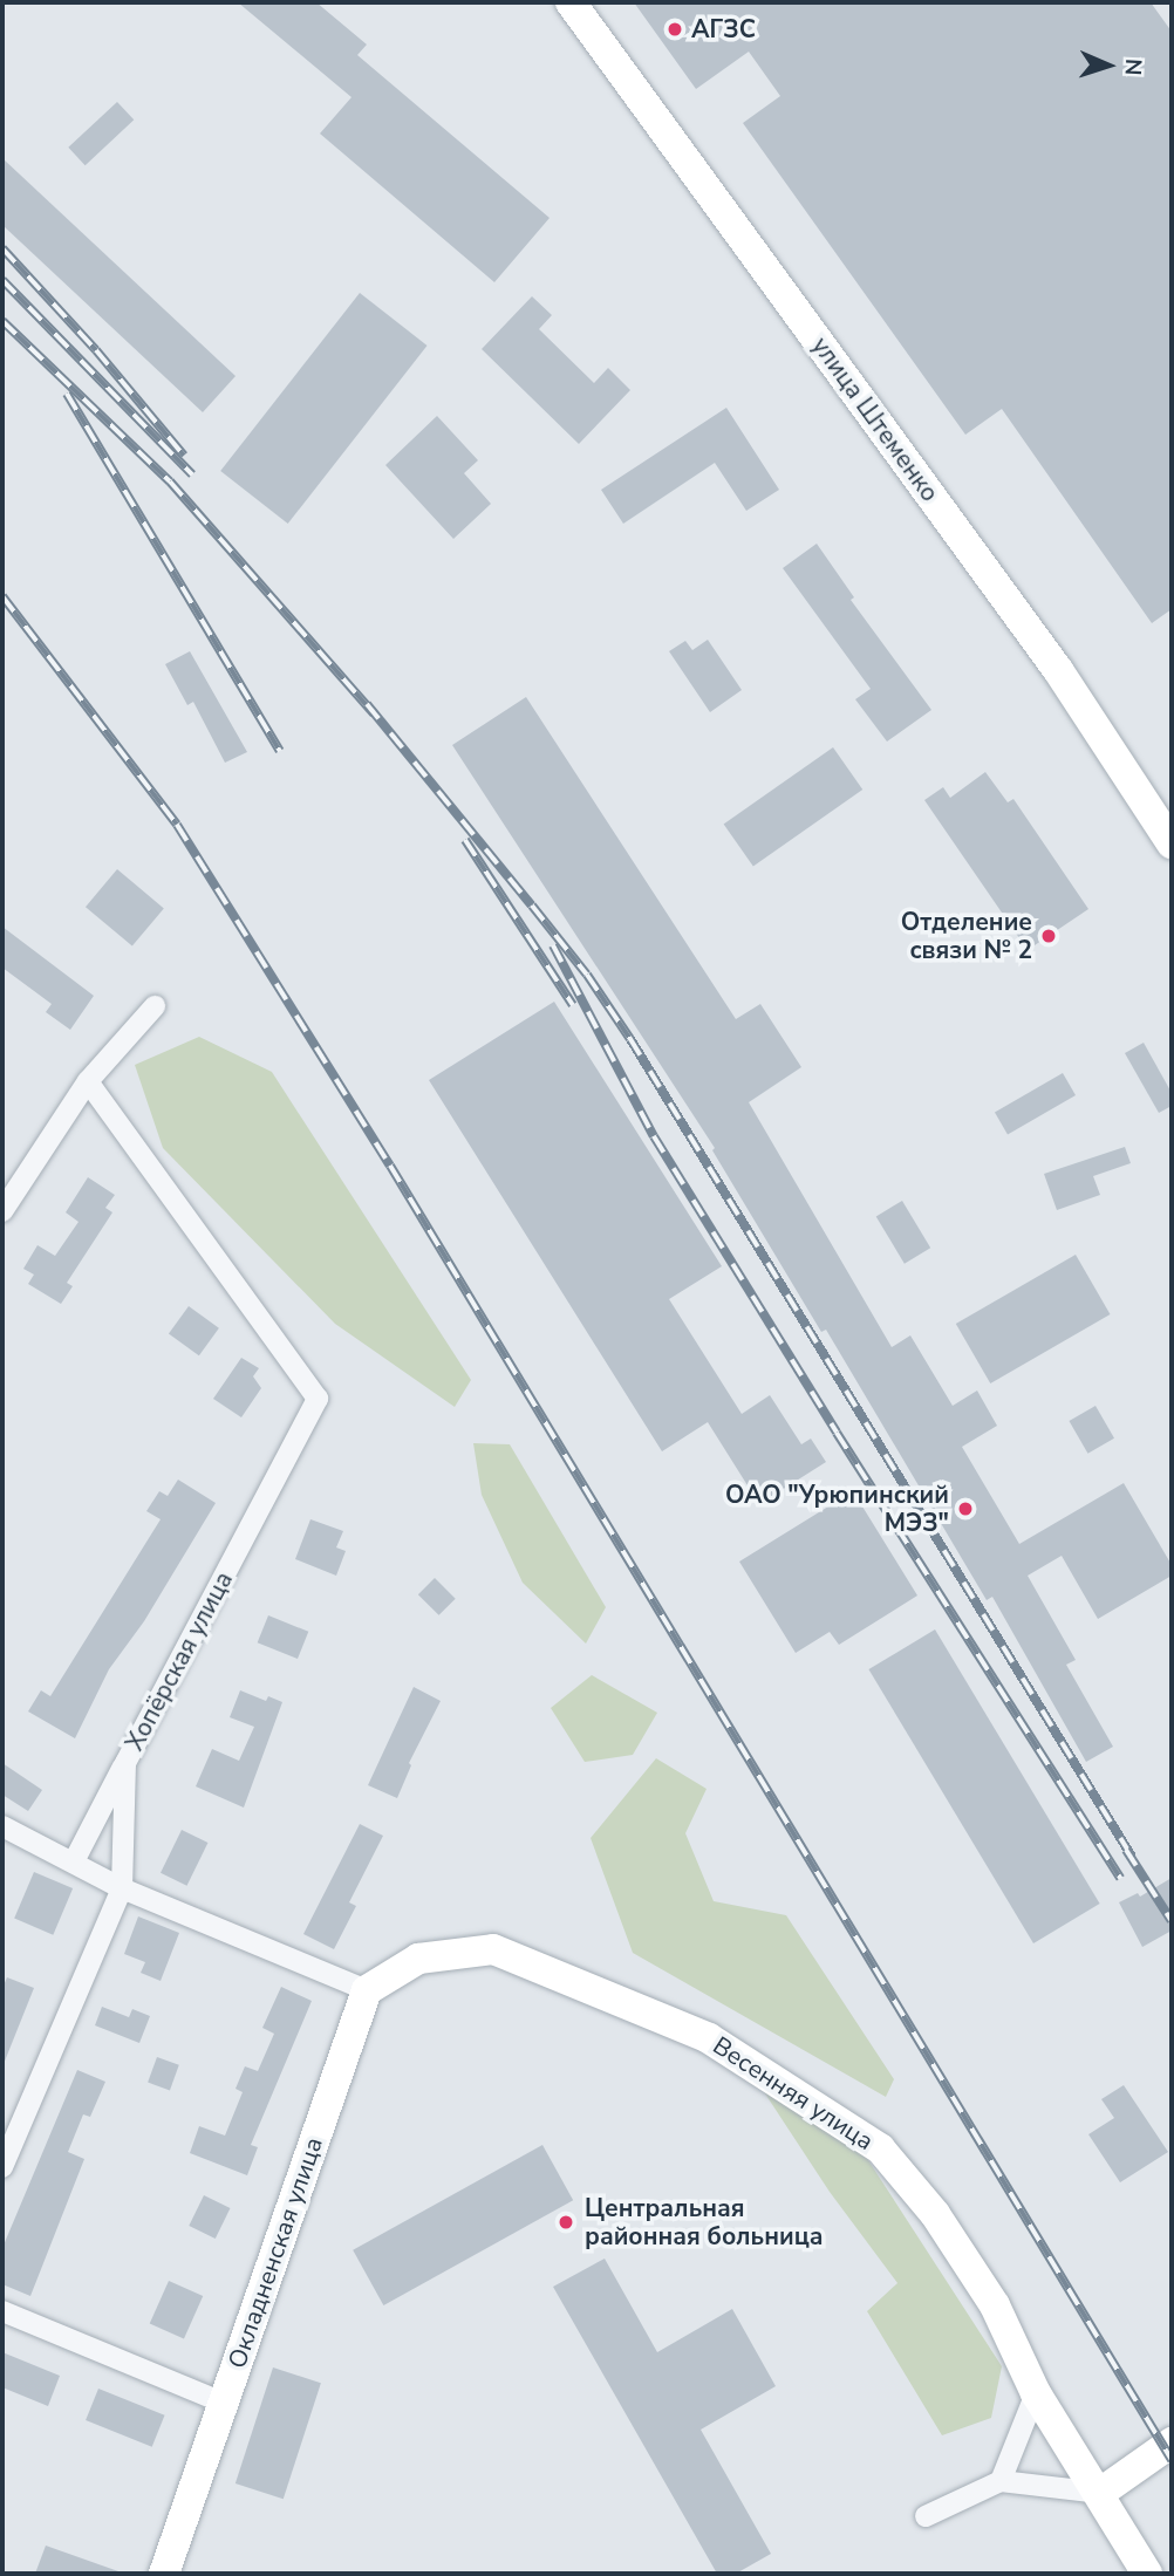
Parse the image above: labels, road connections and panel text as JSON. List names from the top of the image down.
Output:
{
  "streets": {
    "main road": ["улица Штеменко", "Весенняя улица", "Окладненская улица"],
    "street": ["Хопёрская улица"]
  },
  "crossings": [
    ["Весенняя улица", "Окладненская улица"]
  ],
  "places": [
    "АГЗС",
    "Отделение связи № 2",
    "ОАО \"Урюпинский МЭЗ\"",
    "Центральная районная больница"
  ],
  "north": "right"
}
